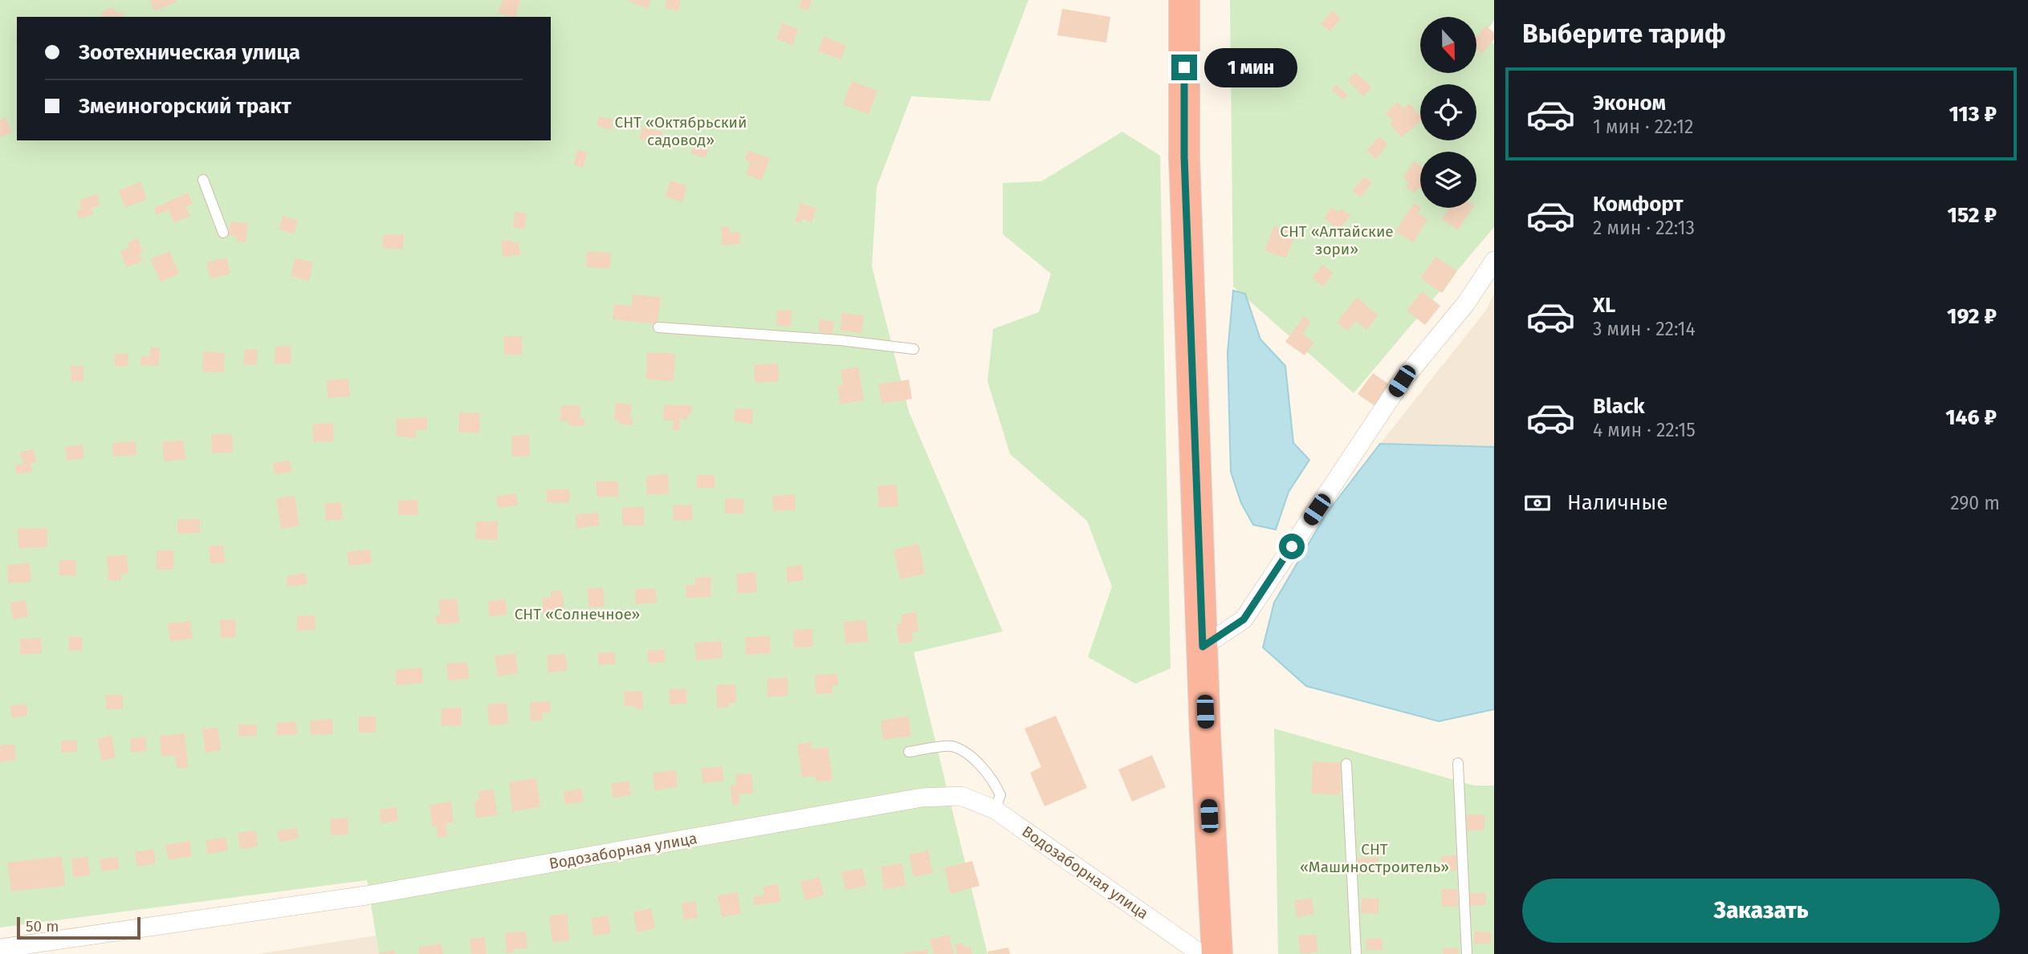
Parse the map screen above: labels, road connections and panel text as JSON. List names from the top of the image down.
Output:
{
  "streets": {
    "street": ["Водозаборная улица"]
  },
  "parks": [
    "СНТ «Октябрьский садовод»",
    "СНТ «Алтайские зори»",
    "СНТ «Солнечное»",
    "СНТ «Машиностроитель»"
  ],
  "scale_bar": "50 m",
  "north": "bottom",
  "page": {
    "heading": "Выберите тариф",
    "banner": ["Зоотехническая улица", "Змеиногорский тракт"],
    "bubble": "1 мин",
    "list": [
      {
        "name": "Эконом",
        "note": "1 мин · 22:12",
        "value": "113 ₽"
      },
      {
        "name": "Комфорт",
        "note": "2 мин · 22:13",
        "value": "152 ₽"
      },
      {
        "name": "XL",
        "note": "3 мин · 22:14",
        "value": "192 ₽"
      },
      {
        "name": "Black",
        "note": "4 мин · 22:15",
        "value": "146 ₽"
      }
    ],
    "pay": ["Наличные", "290 m"],
    "buttons": "Заказать",
    "scale": "50 m"
  }
}
